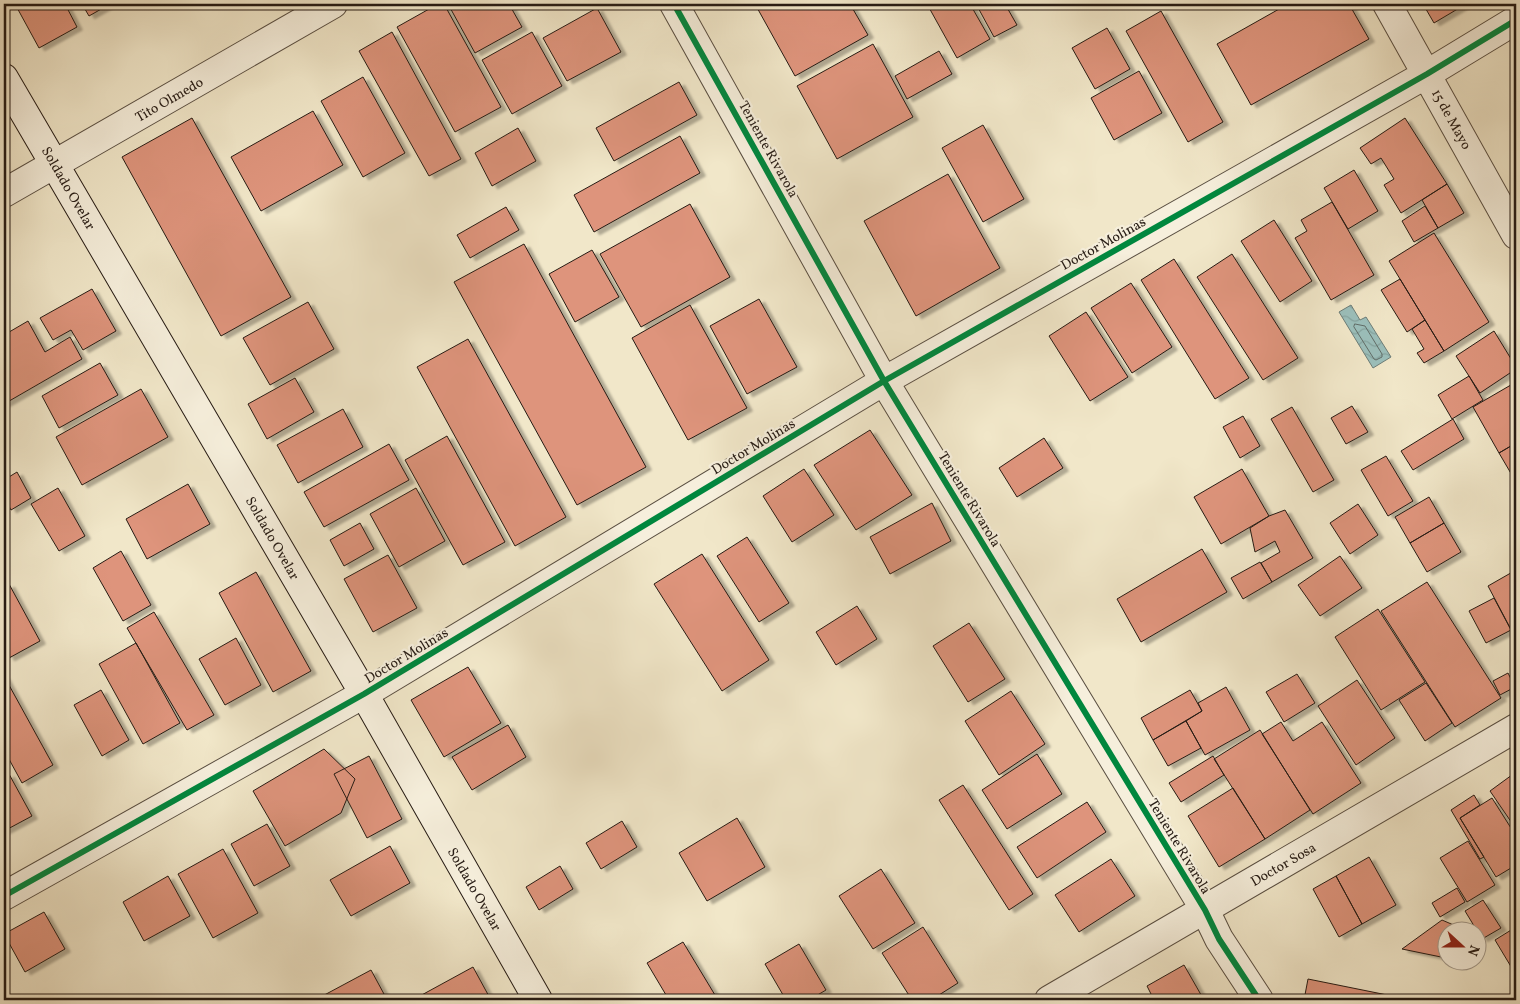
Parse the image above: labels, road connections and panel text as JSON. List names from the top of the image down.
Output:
{
  "streets": {
    "street": [
      "Tito Olmedo",
      "15 de Mayo",
      "Teniente Rivarola",
      "Soldado Ovelar",
      "Doctor Molinas",
      "Doctor Sosa"
    ]
  },
  "crossings": [
    ["Tito Olmedo", "Soldado Ovelar"],
    ["15 de Mayo", "Doctor Molinas"],
    ["Teniente Rivarola", "Doctor Molinas"],
    ["Teniente Rivarola", "Doctor Sosa"],
    ["Soldado Ovelar", "Doctor Molinas"]
  ],
  "north": "right"
}
